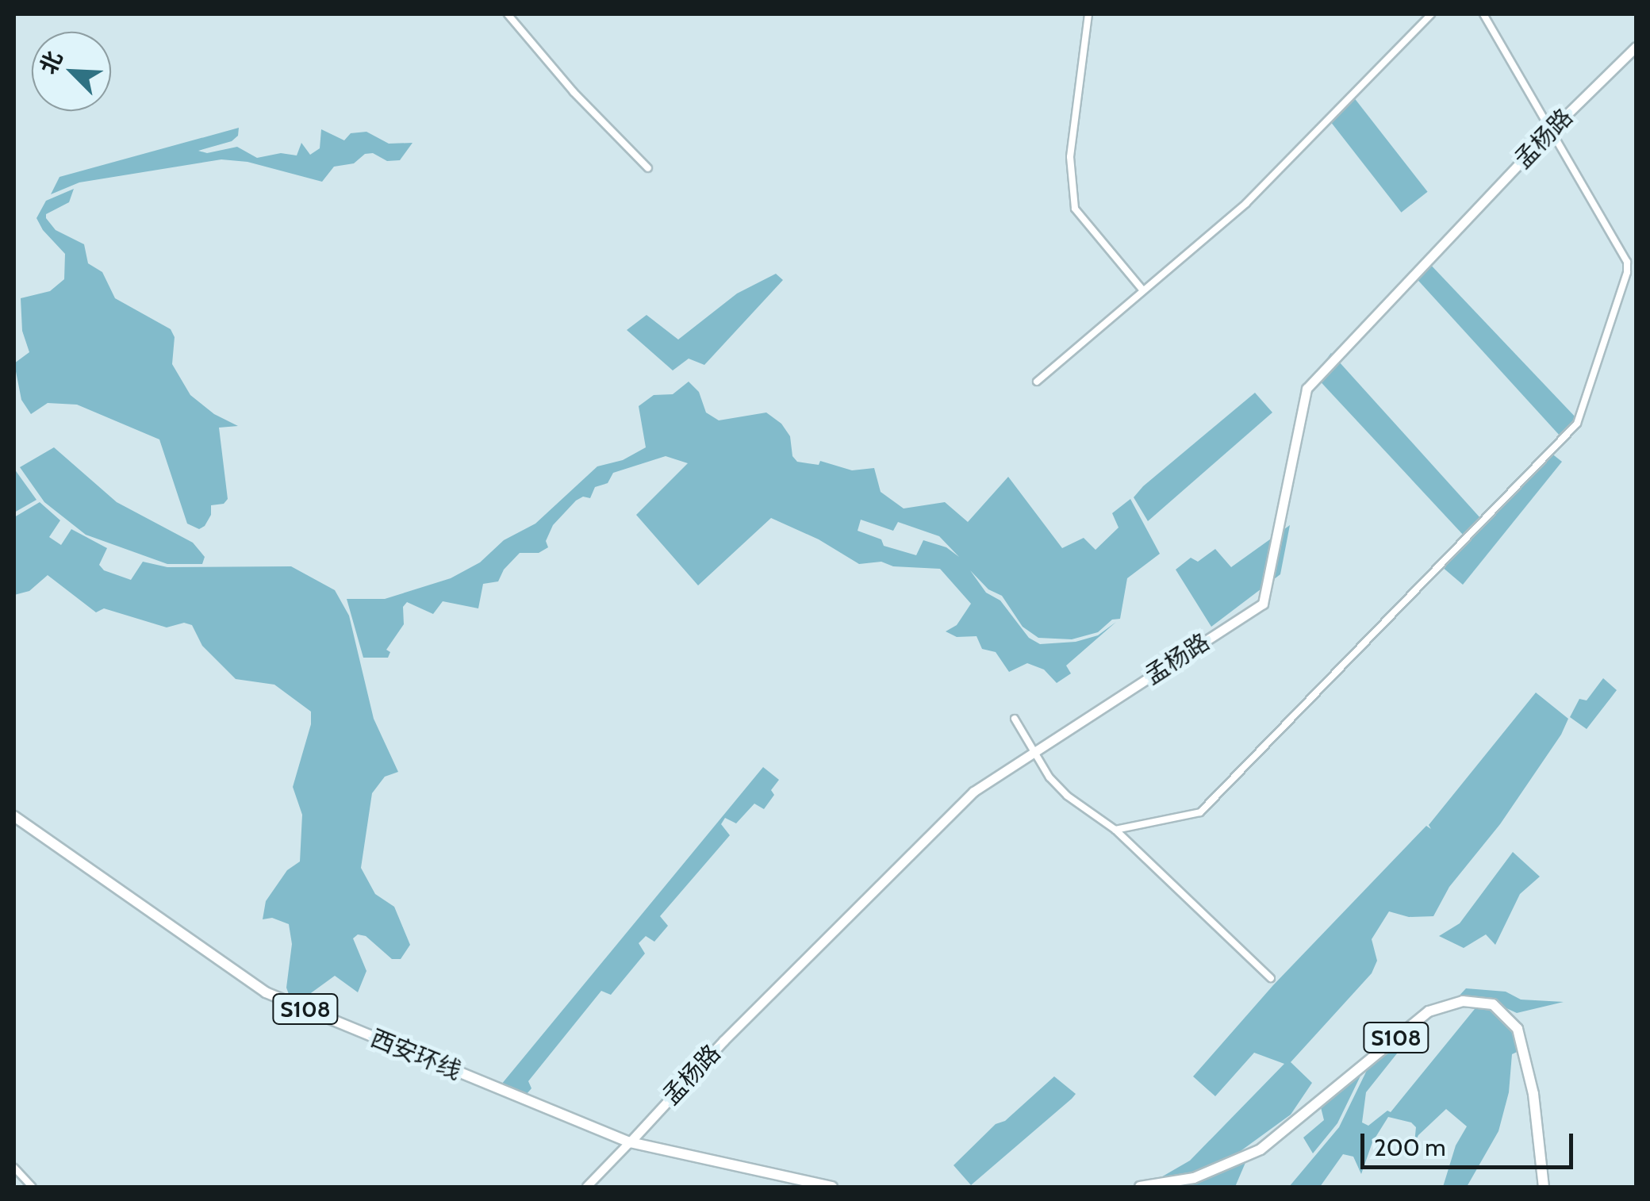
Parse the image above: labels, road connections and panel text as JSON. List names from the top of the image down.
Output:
{
  "streets": {
    "main road": ["孟杨路", "S108", "西安环线"]
  },
  "crossings": [
    ["孟杨路", "S108"],
    ["孟杨路", "西安环线"],
    ["S108", "西安环线"]
  ],
  "scale_bar": "200 m",
  "north": "top left"
}
